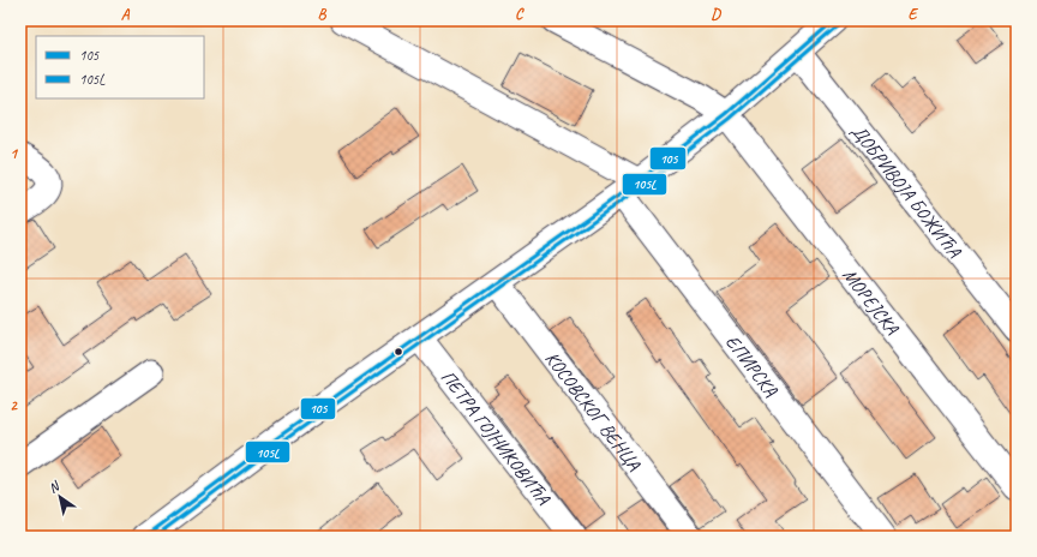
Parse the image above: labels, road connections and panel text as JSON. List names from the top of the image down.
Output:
{
  "streets": {
    "street": [
      "ДОБРИВОЈА БОЖИЋА",
      "МОРЕЈСКА",
      "ЕПИРСКА",
      "КОСОВСКОГ ВЕНЦА",
      "ПЕТРА ГОЈНИКОВИЋА"
    ]
  },
  "lines": ["transit line 105", "transit line 105L"],
  "legend": ["105", "105L"],
  "north": "top left",
  "grid": {
    "columns": [
      "A",
      "B",
      "C",
      "D",
      "E"
    ],
    "rows": ["1", "2"]
  }
}
